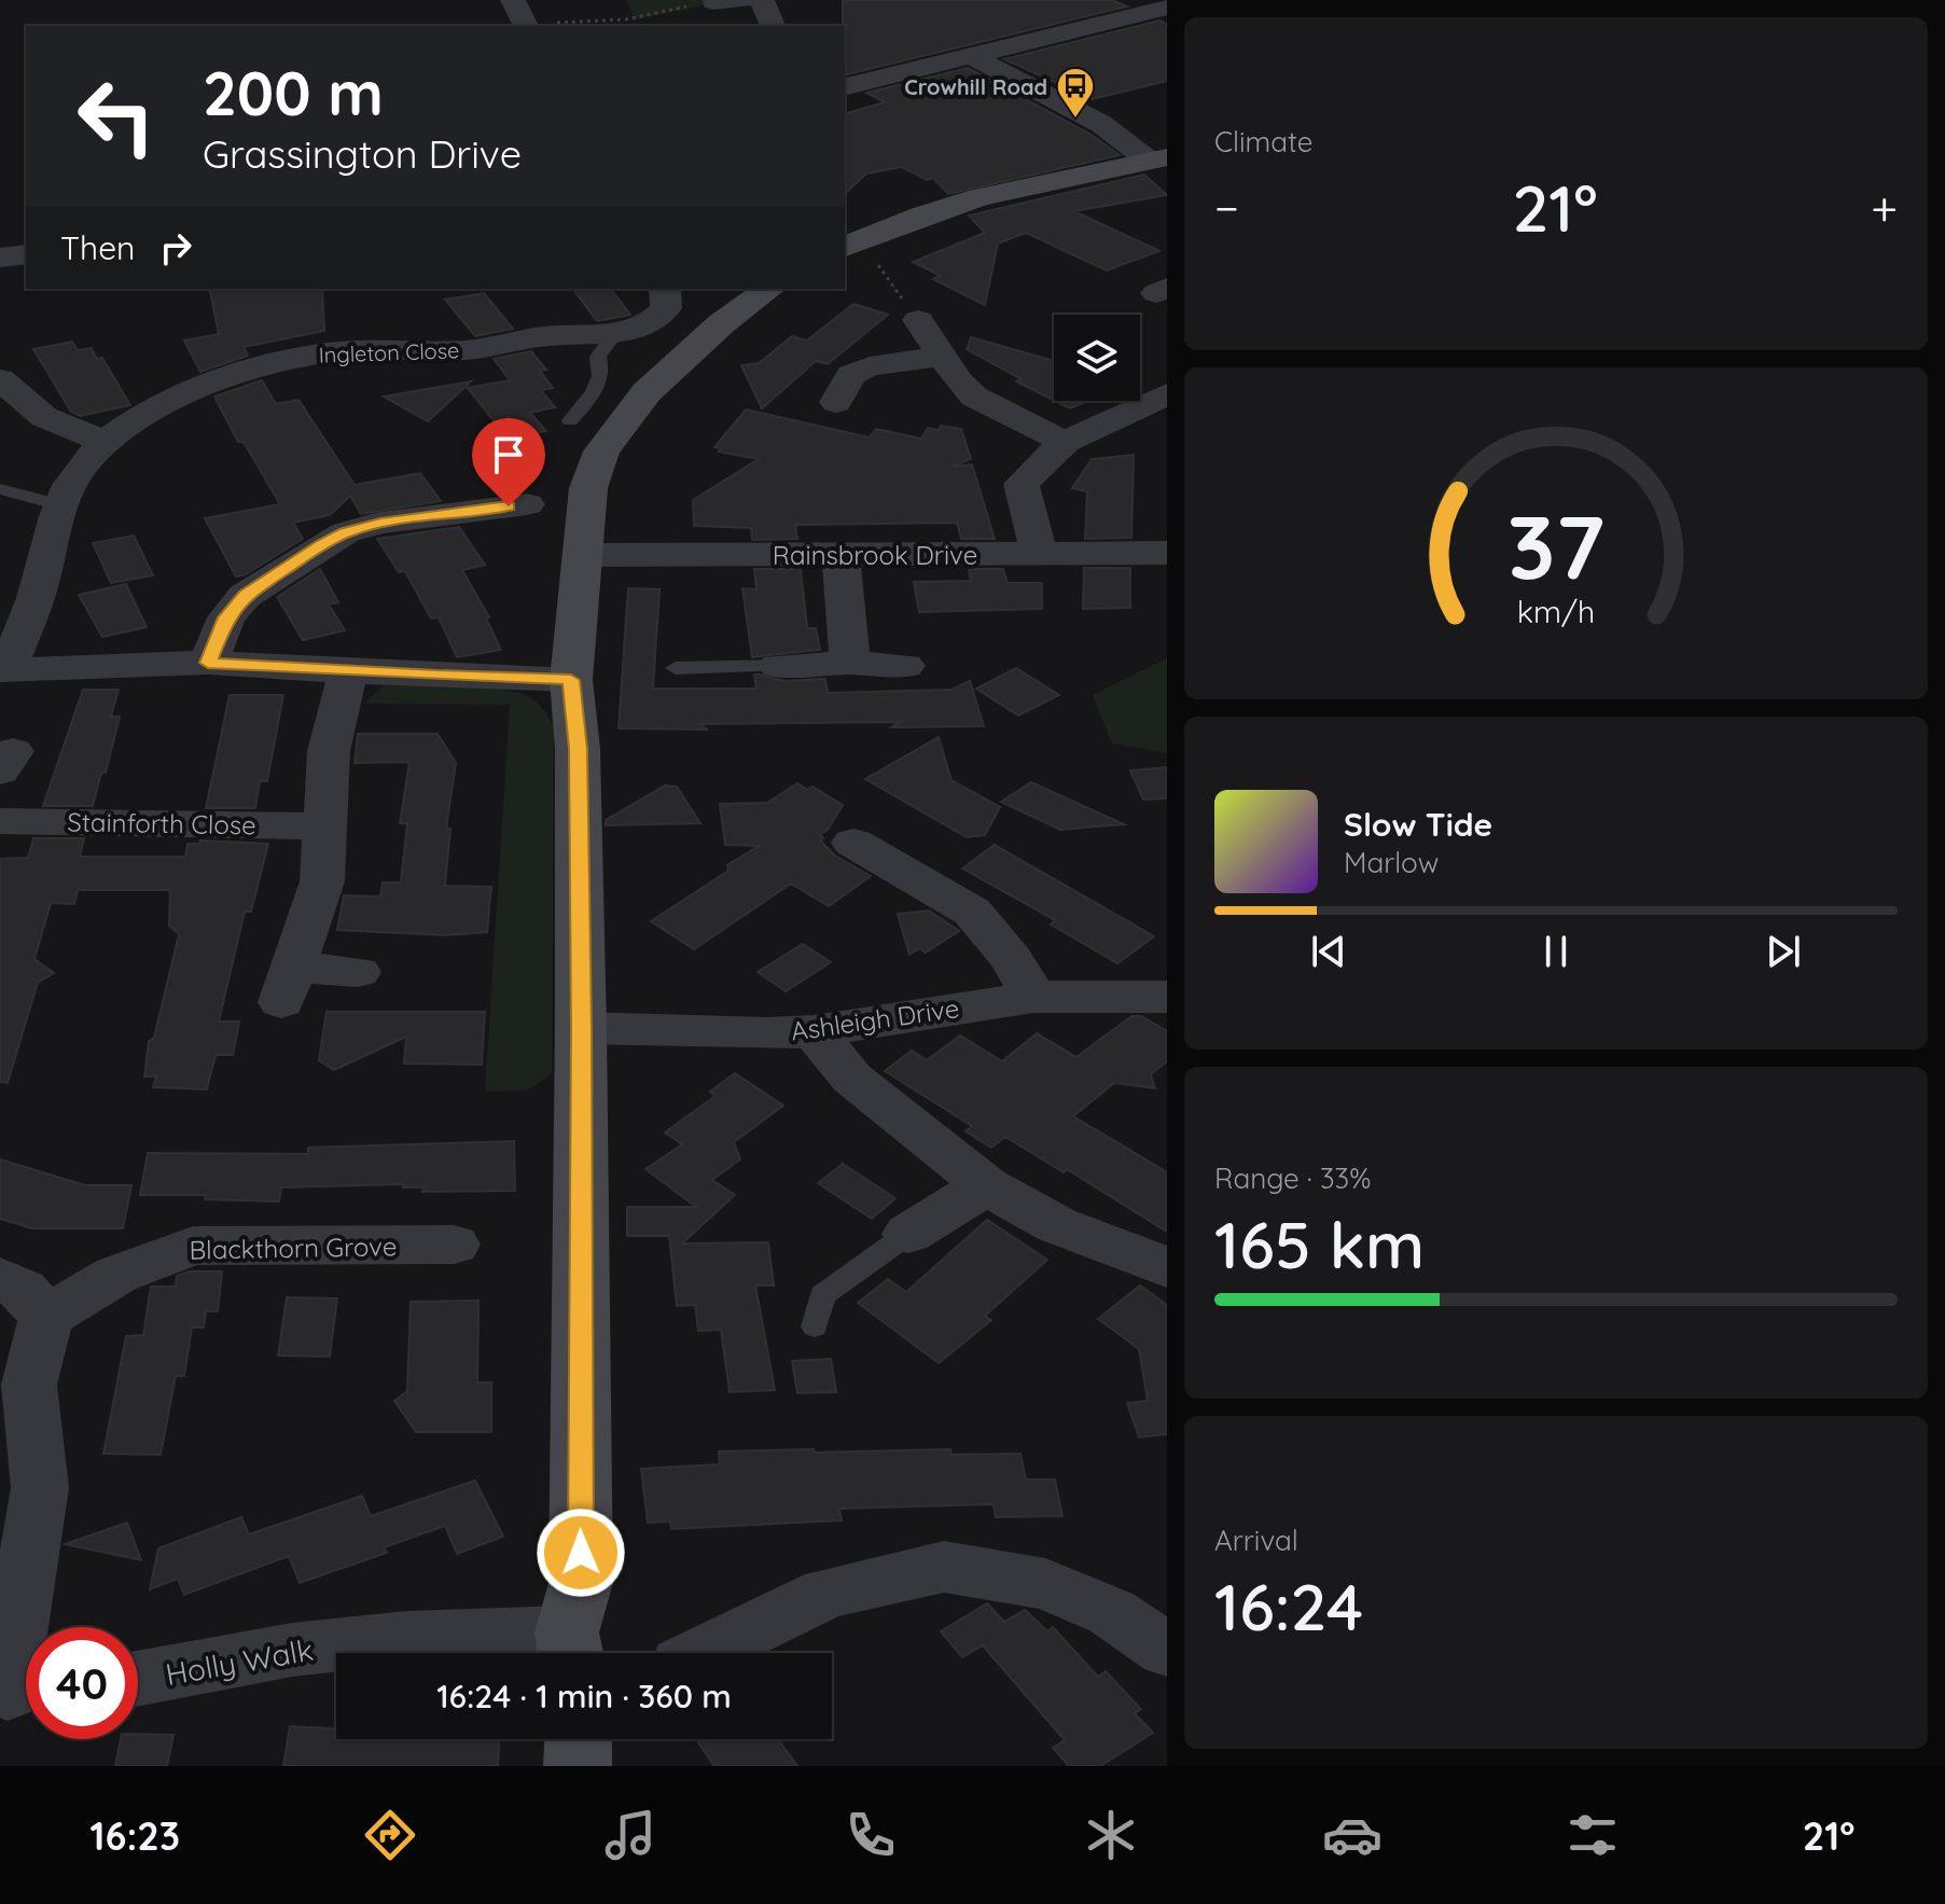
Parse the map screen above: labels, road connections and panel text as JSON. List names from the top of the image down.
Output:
{
  "streets": {
    "street": [
      "Ingleton Close",
      "Rainsbrook Drive",
      "Stainforth Close",
      "Ashleigh Drive",
      "Blackthorn Grove",
      "Holly Walk"
    ]
  },
  "places": {
    "bus stop": ["Crowhill Road"]
  },
  "page": {
    "tile": [
      "Climate",
      ["Range · 33%", "165 km"],
      ["Arrival", "16:24"]
    ],
    "turn": ["200 m", "Grassington Drive"],
    "heat": ["−", "21°", "+"],
    "then": "Then",
    "song": ["Slow Tide", "Marlow"],
    "limit": "40",
    "trip": "16:24 · 1 min · 360 m",
    "tabs": ["16:23", "21°"],
    "gauge": ["37", "km/h"]
  }
}
